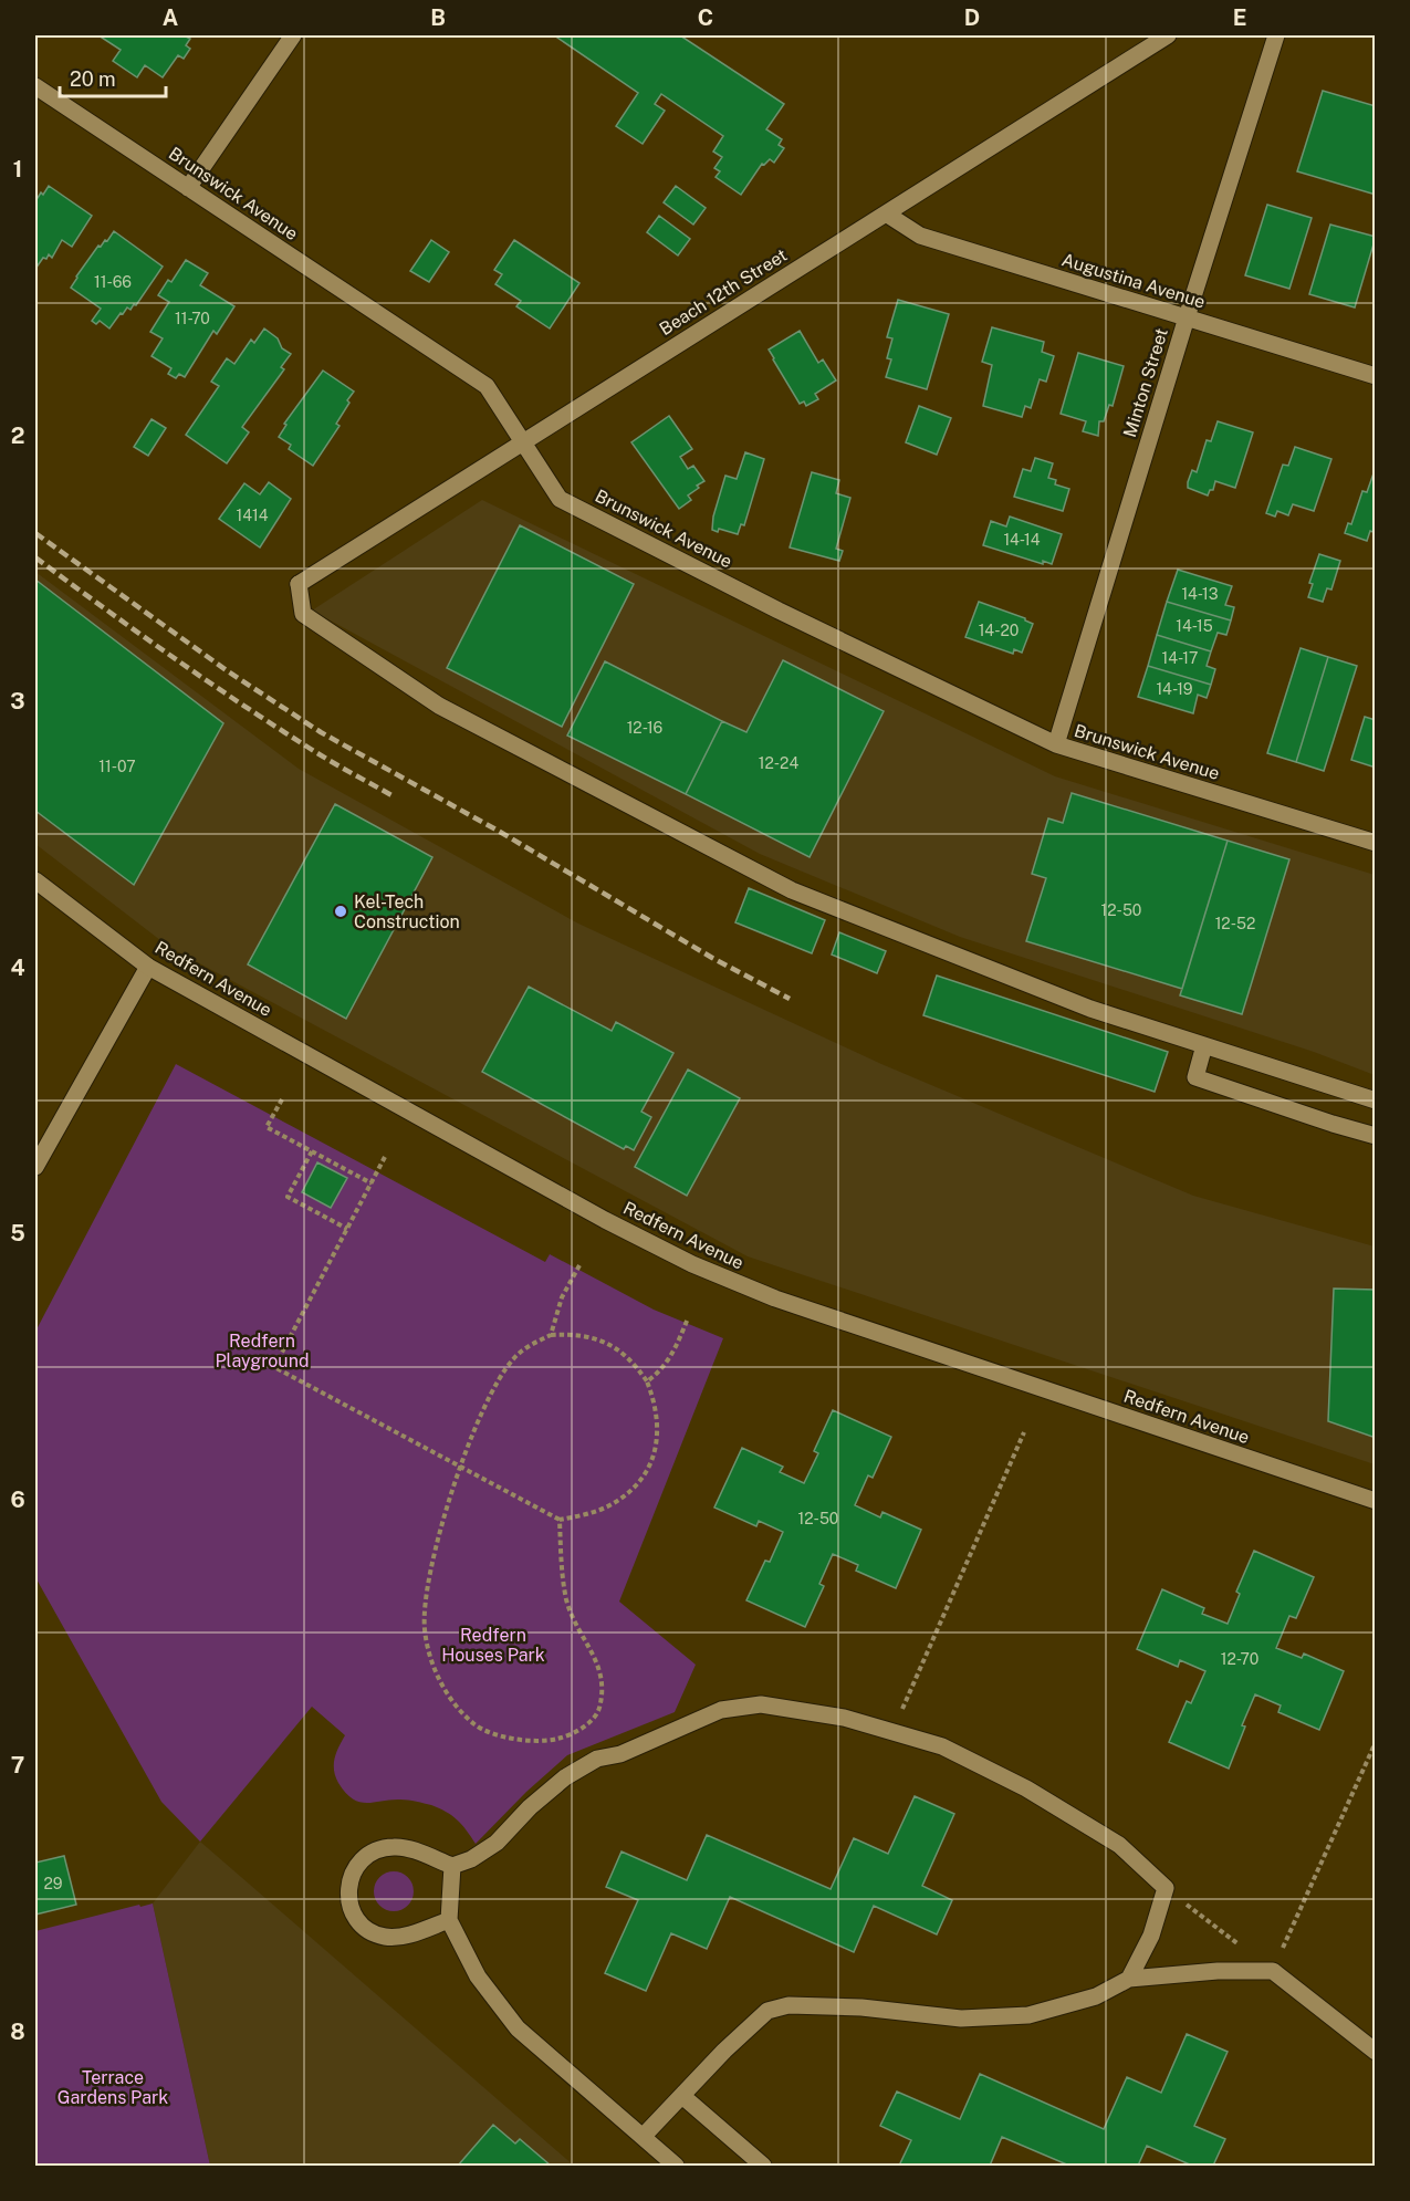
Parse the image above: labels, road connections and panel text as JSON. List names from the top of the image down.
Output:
{
  "streets": {
    "street": [
      "Brunswick Avenue",
      "Augustina Avenue",
      "Beach 12th Street",
      "Minton Street",
      "Redfern Avenue"
    ]
  },
  "crossings": [
    ["Brunswick Avenue", "Beach 12th Street"],
    ["Brunswick Avenue", "Minton Street"],
    ["Augustina Avenue", "Beach 12th Street"],
    ["Augustina Avenue", "Minton Street"]
  ],
  "parks": ["Redfern Playground", "Redfern Houses Park", "Terrace Gardens Park"],
  "places": ["Kel-Tech Construction"],
  "house_numbers": [
    "11-66",
    "11-70",
    "1414",
    "14-14",
    "14-13",
    "14-15",
    "14-20",
    "14-17",
    "14-19",
    "12-16",
    "12-24",
    "11-07",
    "12-50",
    "12-52",
    "12-50",
    "12-70",
    "29"
  ],
  "scale_bar": "20 m",
  "grid": {
    "columns": [
      "A",
      "B",
      "C",
      "D",
      "E"
    ],
    "rows": [
      "1",
      "2",
      "3",
      "4",
      "5",
      "6",
      "7",
      "8"
    ]
  }
}
